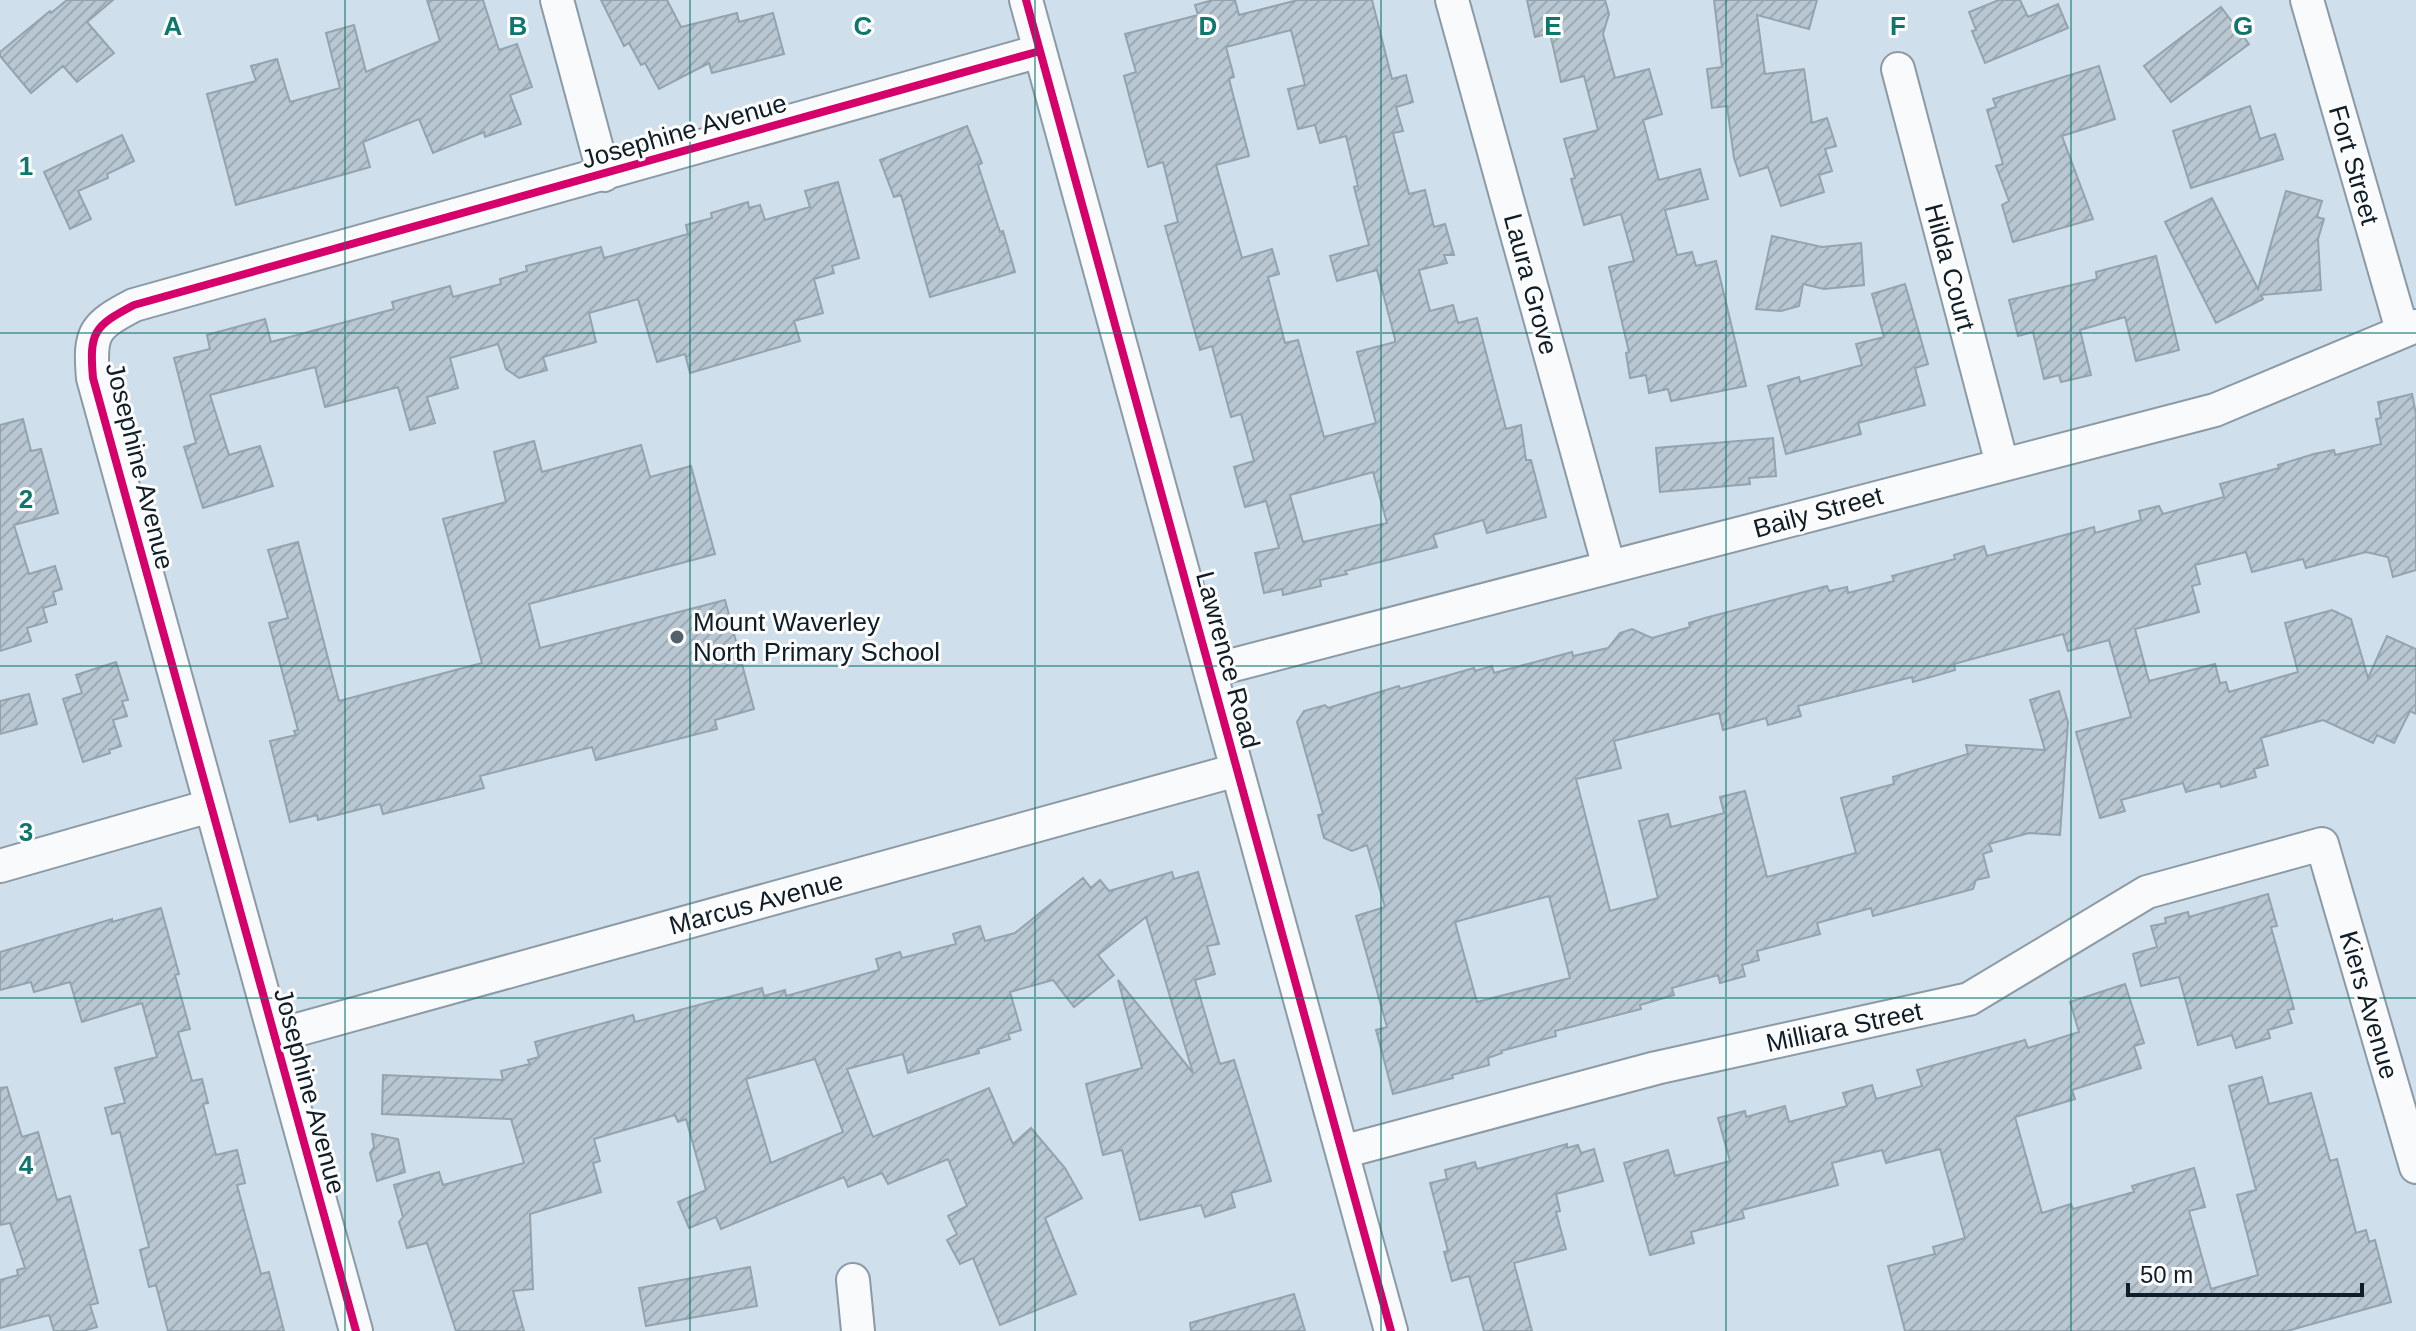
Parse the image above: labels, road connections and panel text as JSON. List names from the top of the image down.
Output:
{
  "streets": {
    "street": [
      "Josephine Avenue",
      "Fort Street",
      "Hilda Court",
      "Laura Grove",
      "Baily Street",
      "Lawrence Road",
      "Marcus Avenue",
      "Kiers Avenue",
      "Milliara Street"
    ]
  },
  "crossings": [
    ["Josephine Avenue", "Lawrence Road"],
    ["Josephine Avenue", "Marcus Avenue"],
    ["Fort Street", "Baily Street"],
    ["Hilda Court", "Baily Street"],
    ["Laura Grove", "Baily Street"],
    ["Baily Street", "Lawrence Road"],
    ["Lawrence Road", "Marcus Avenue"],
    ["Lawrence Road", "Milliara Street"],
    ["Kiers Avenue", "Milliara Street"]
  ],
  "places": ["Mount Waverley North Primary School"],
  "scale_bar": "50 m",
  "grid": {
    "columns": [
      "A",
      "B",
      "C",
      "D",
      "E",
      "F",
      "G"
    ],
    "rows": [
      "1",
      "2",
      "3",
      "4"
    ]
  }
}
